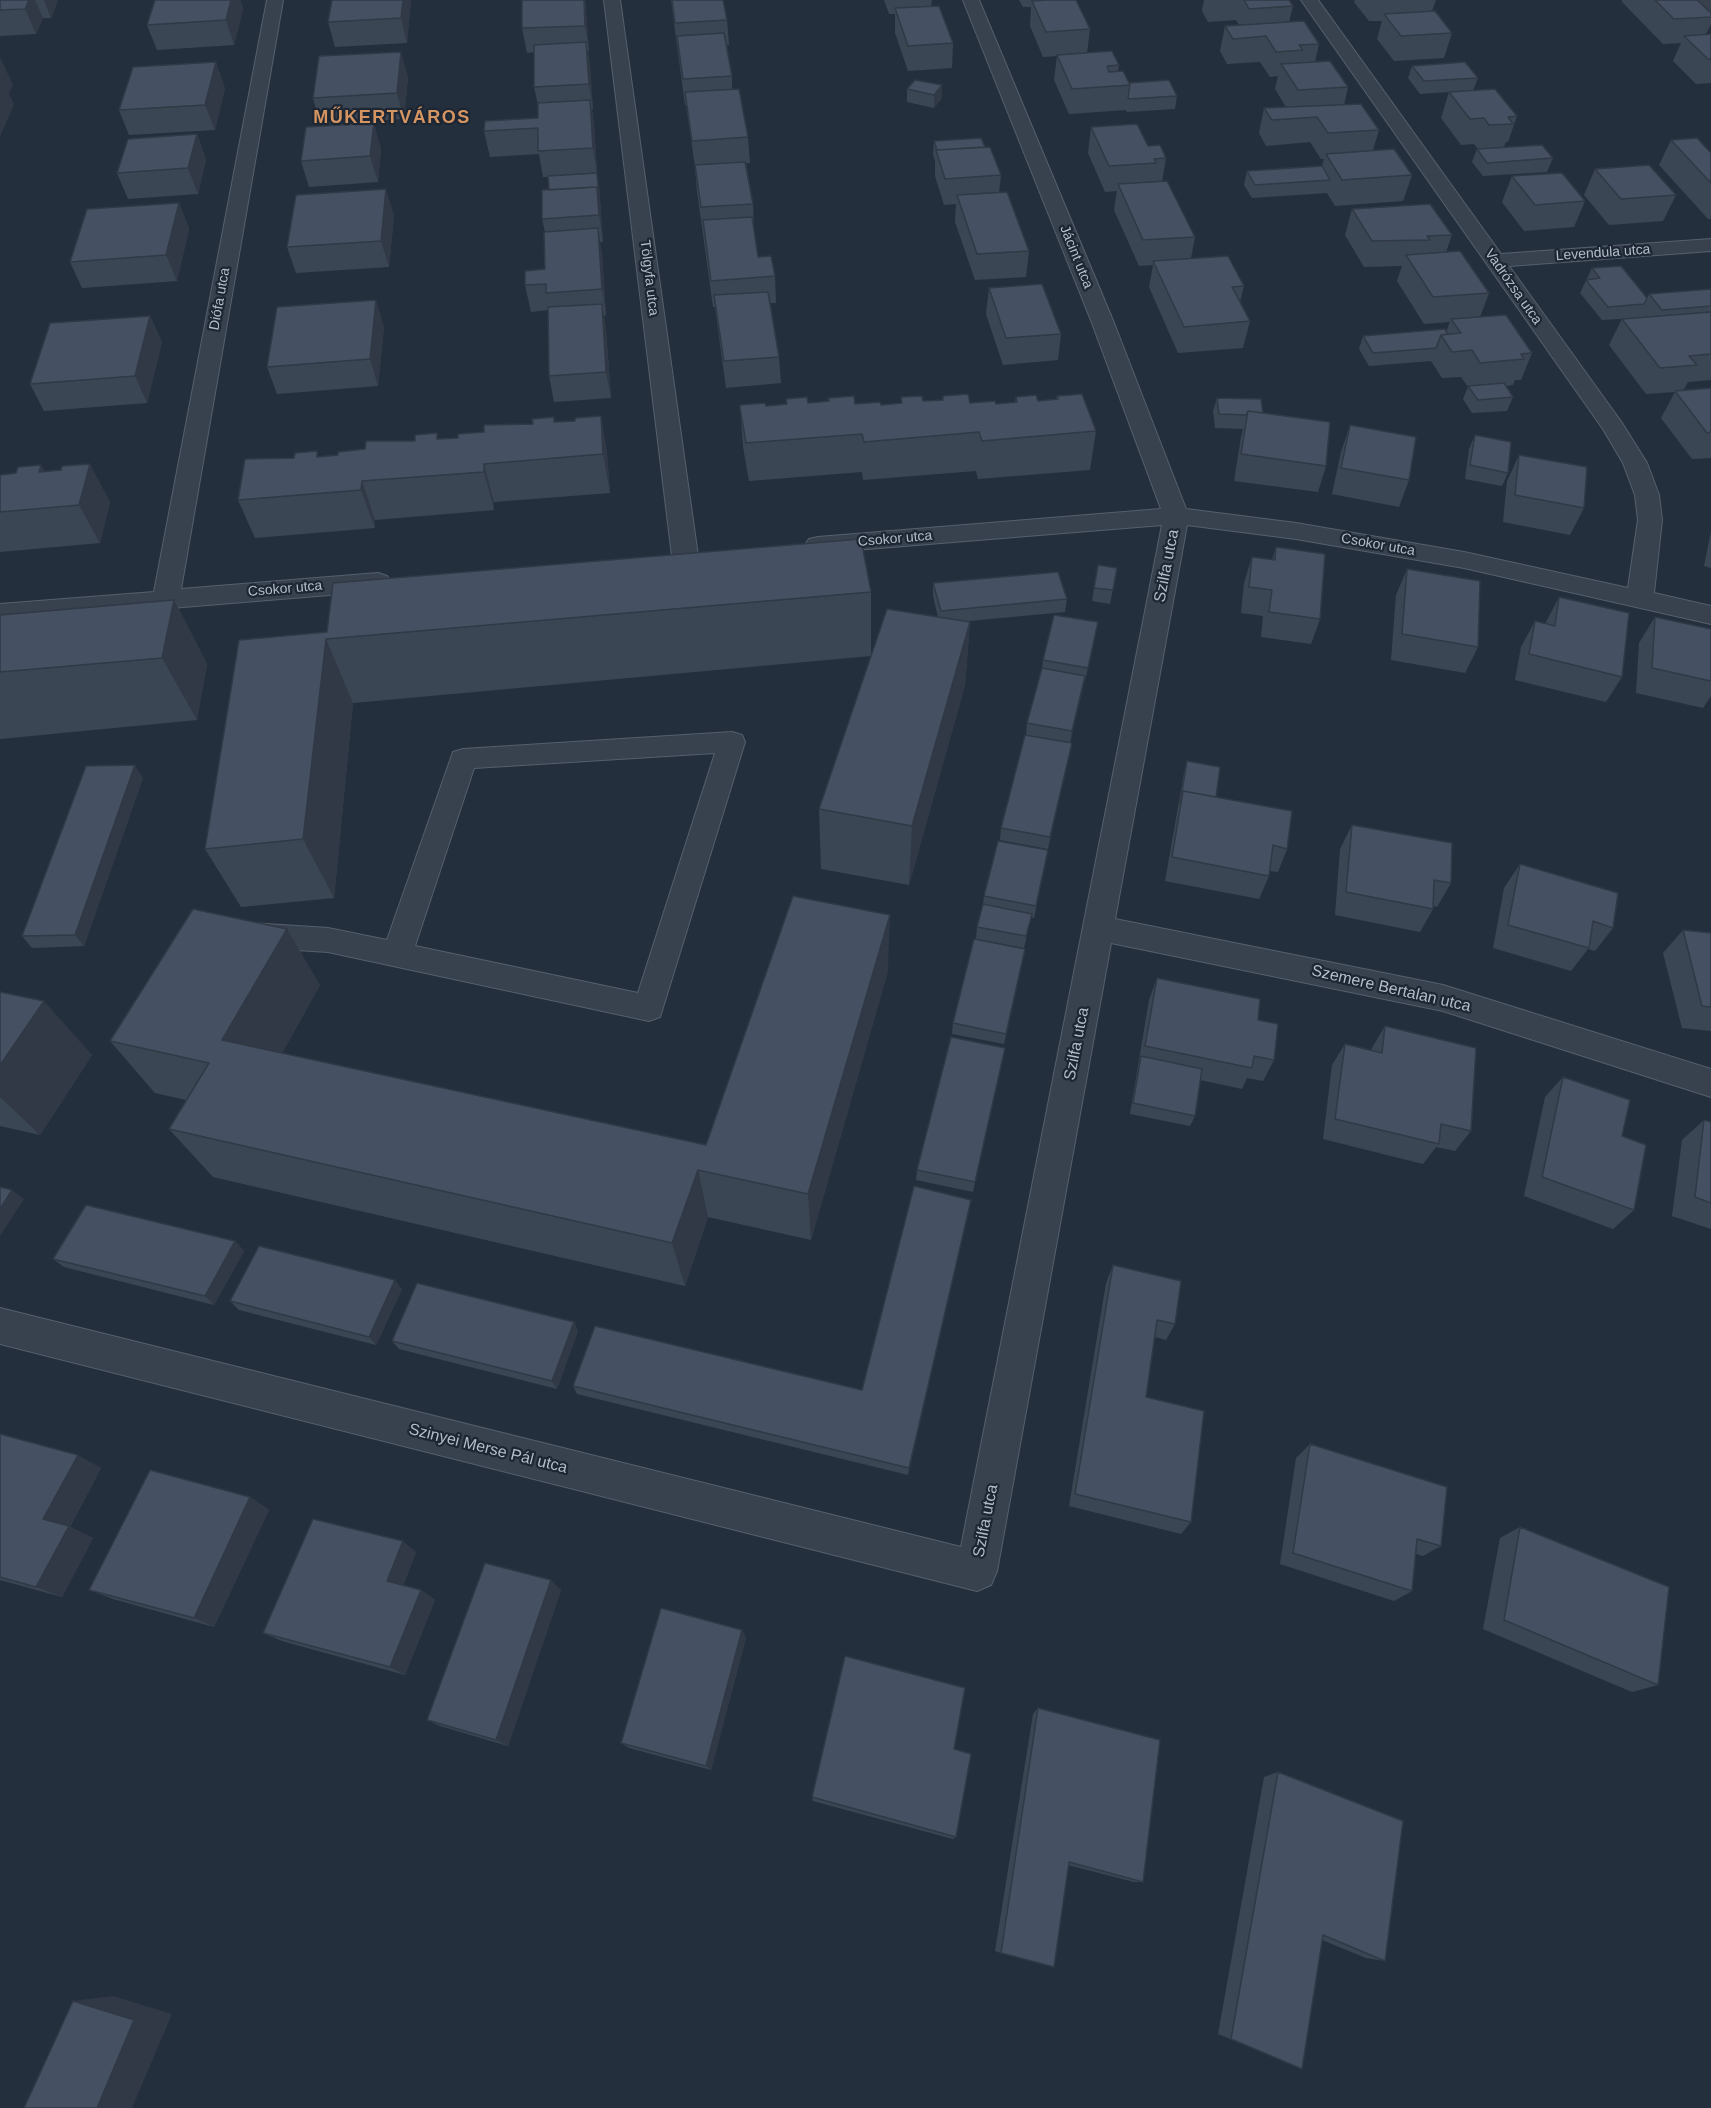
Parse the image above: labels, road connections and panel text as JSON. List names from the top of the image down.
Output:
{
  "streets": {
    "street": [
      "Levendula utca",
      "Jácint utca",
      "Tölgyfa utca",
      "Vadrózsa utca",
      "Diófa utca",
      "Csokor utca",
      "Szilfa utca",
      "Szemere Bertalan utca",
      "Szinyei Merse Pál utca"
    ]
  },
  "crossings": [
    ["Levendula utca", "Vadrózsa utca"],
    ["Jácint utca", "Csokor utca"],
    ["Jácint utca", "Szilfa utca"],
    ["Vadrózsa utca", "Csokor utca"],
    ["Diófa utca", "Csokor utca"],
    ["Csokor utca", "Szilfa utca"],
    ["Szilfa utca", "Szemere Bertalan utca"],
    ["Szilfa utca", "Szinyei Merse Pál utca"]
  ],
  "districts": ["MŰKERTVÁROS"]
}
